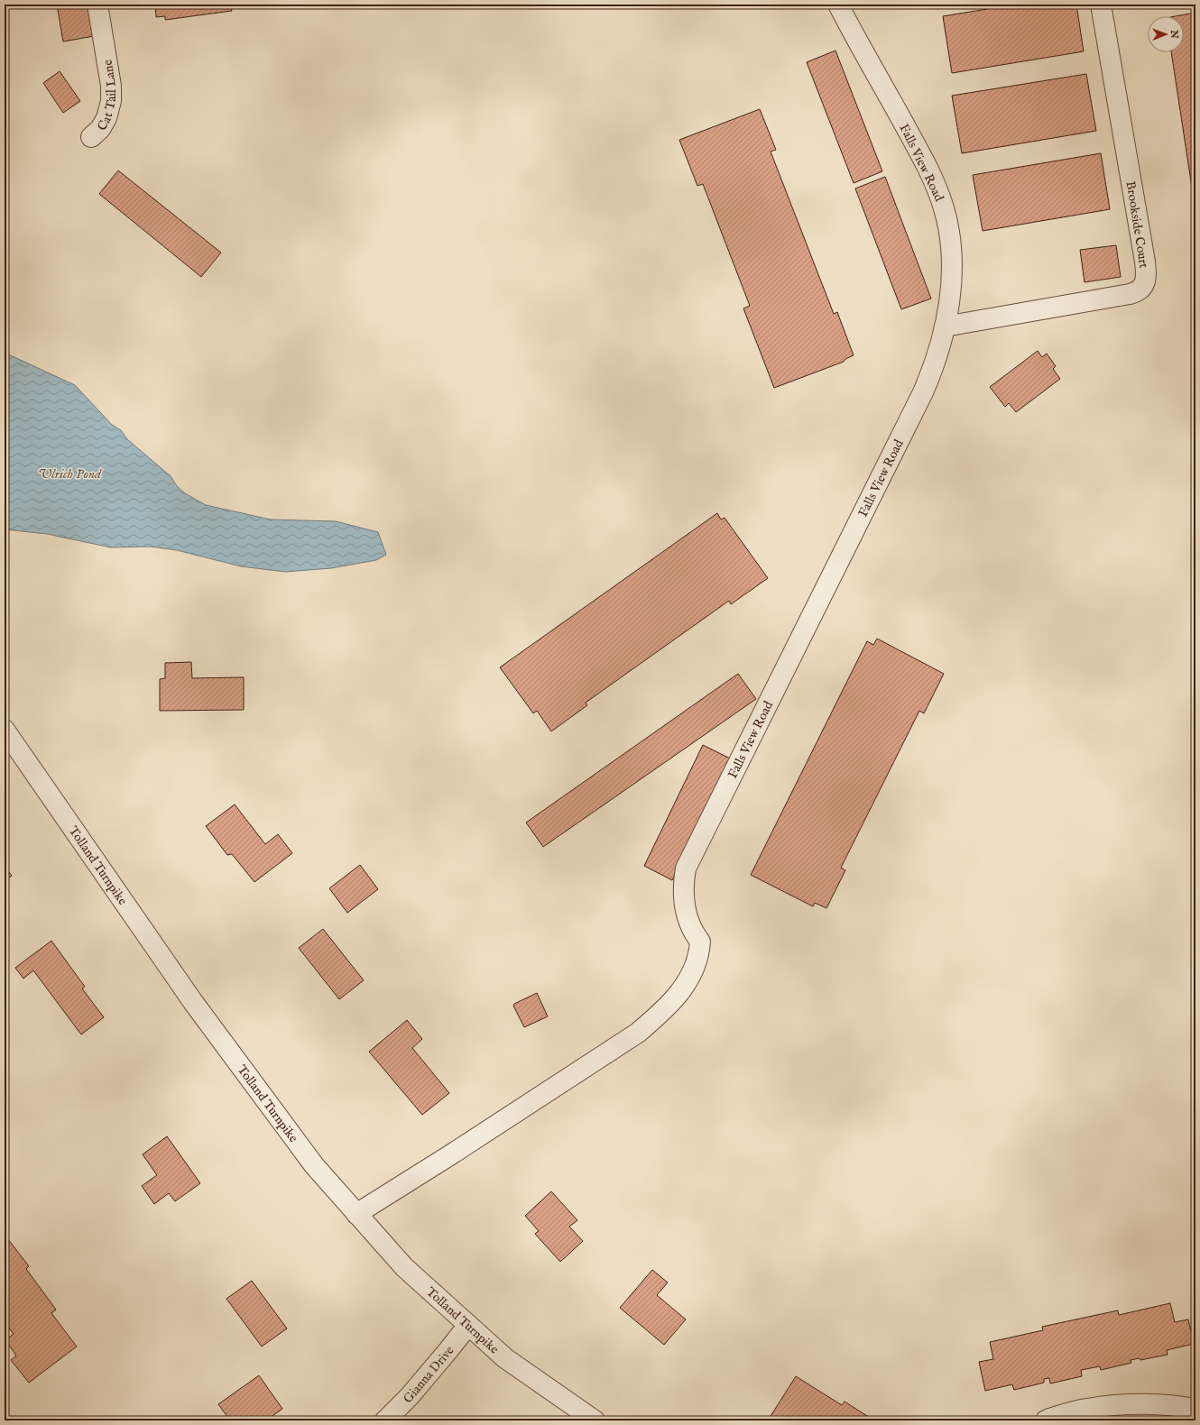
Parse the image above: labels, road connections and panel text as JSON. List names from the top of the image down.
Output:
{
  "streets": {
    "street": [
      "Cat Tail Lane",
      "Falls View Road",
      "Brookside Court",
      "Tolland Turnpike",
      "Gianna Drive"
    ]
  },
  "crossings": [
    ["Falls View Road", "Brookside Court"],
    ["Falls View Road", "Tolland Turnpike"],
    ["Tolland Turnpike", "Gianna Drive"]
  ],
  "water": ["Ulrich Pond"],
  "north": "right"
}
